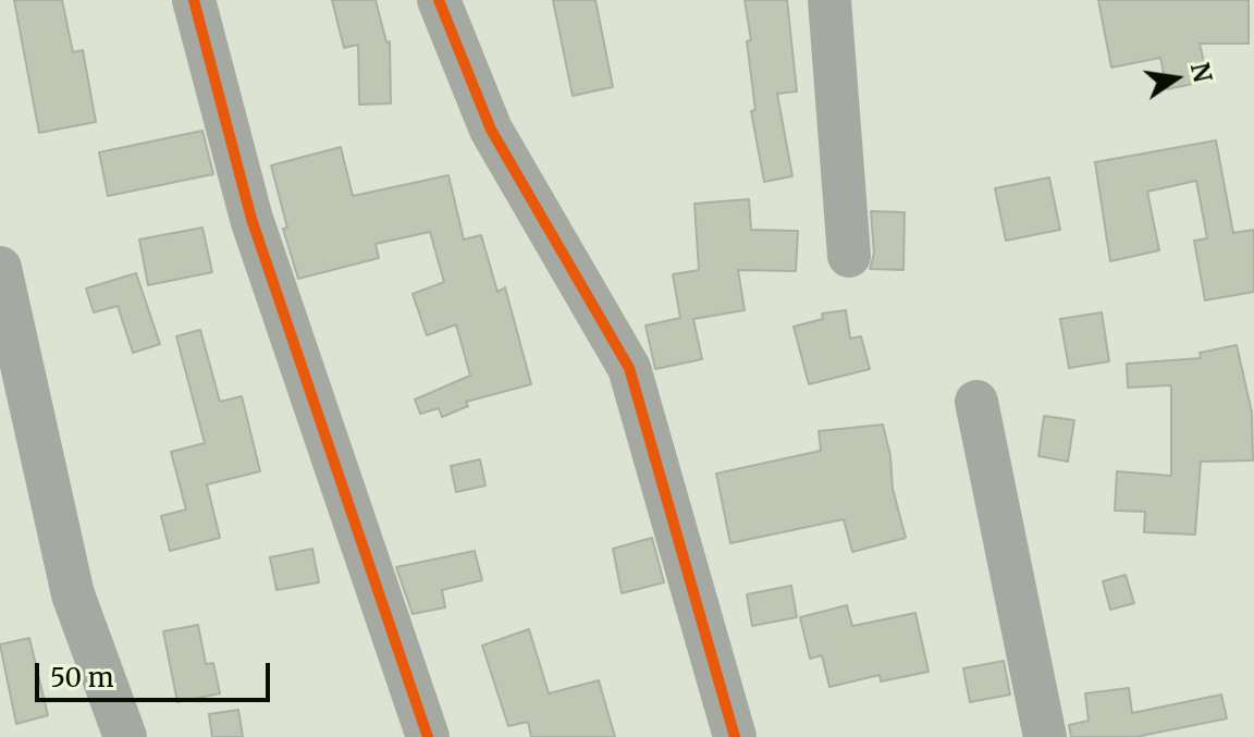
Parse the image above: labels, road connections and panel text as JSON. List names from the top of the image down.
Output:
{
  "scale_bar": "50 m",
  "north": "right"
}
